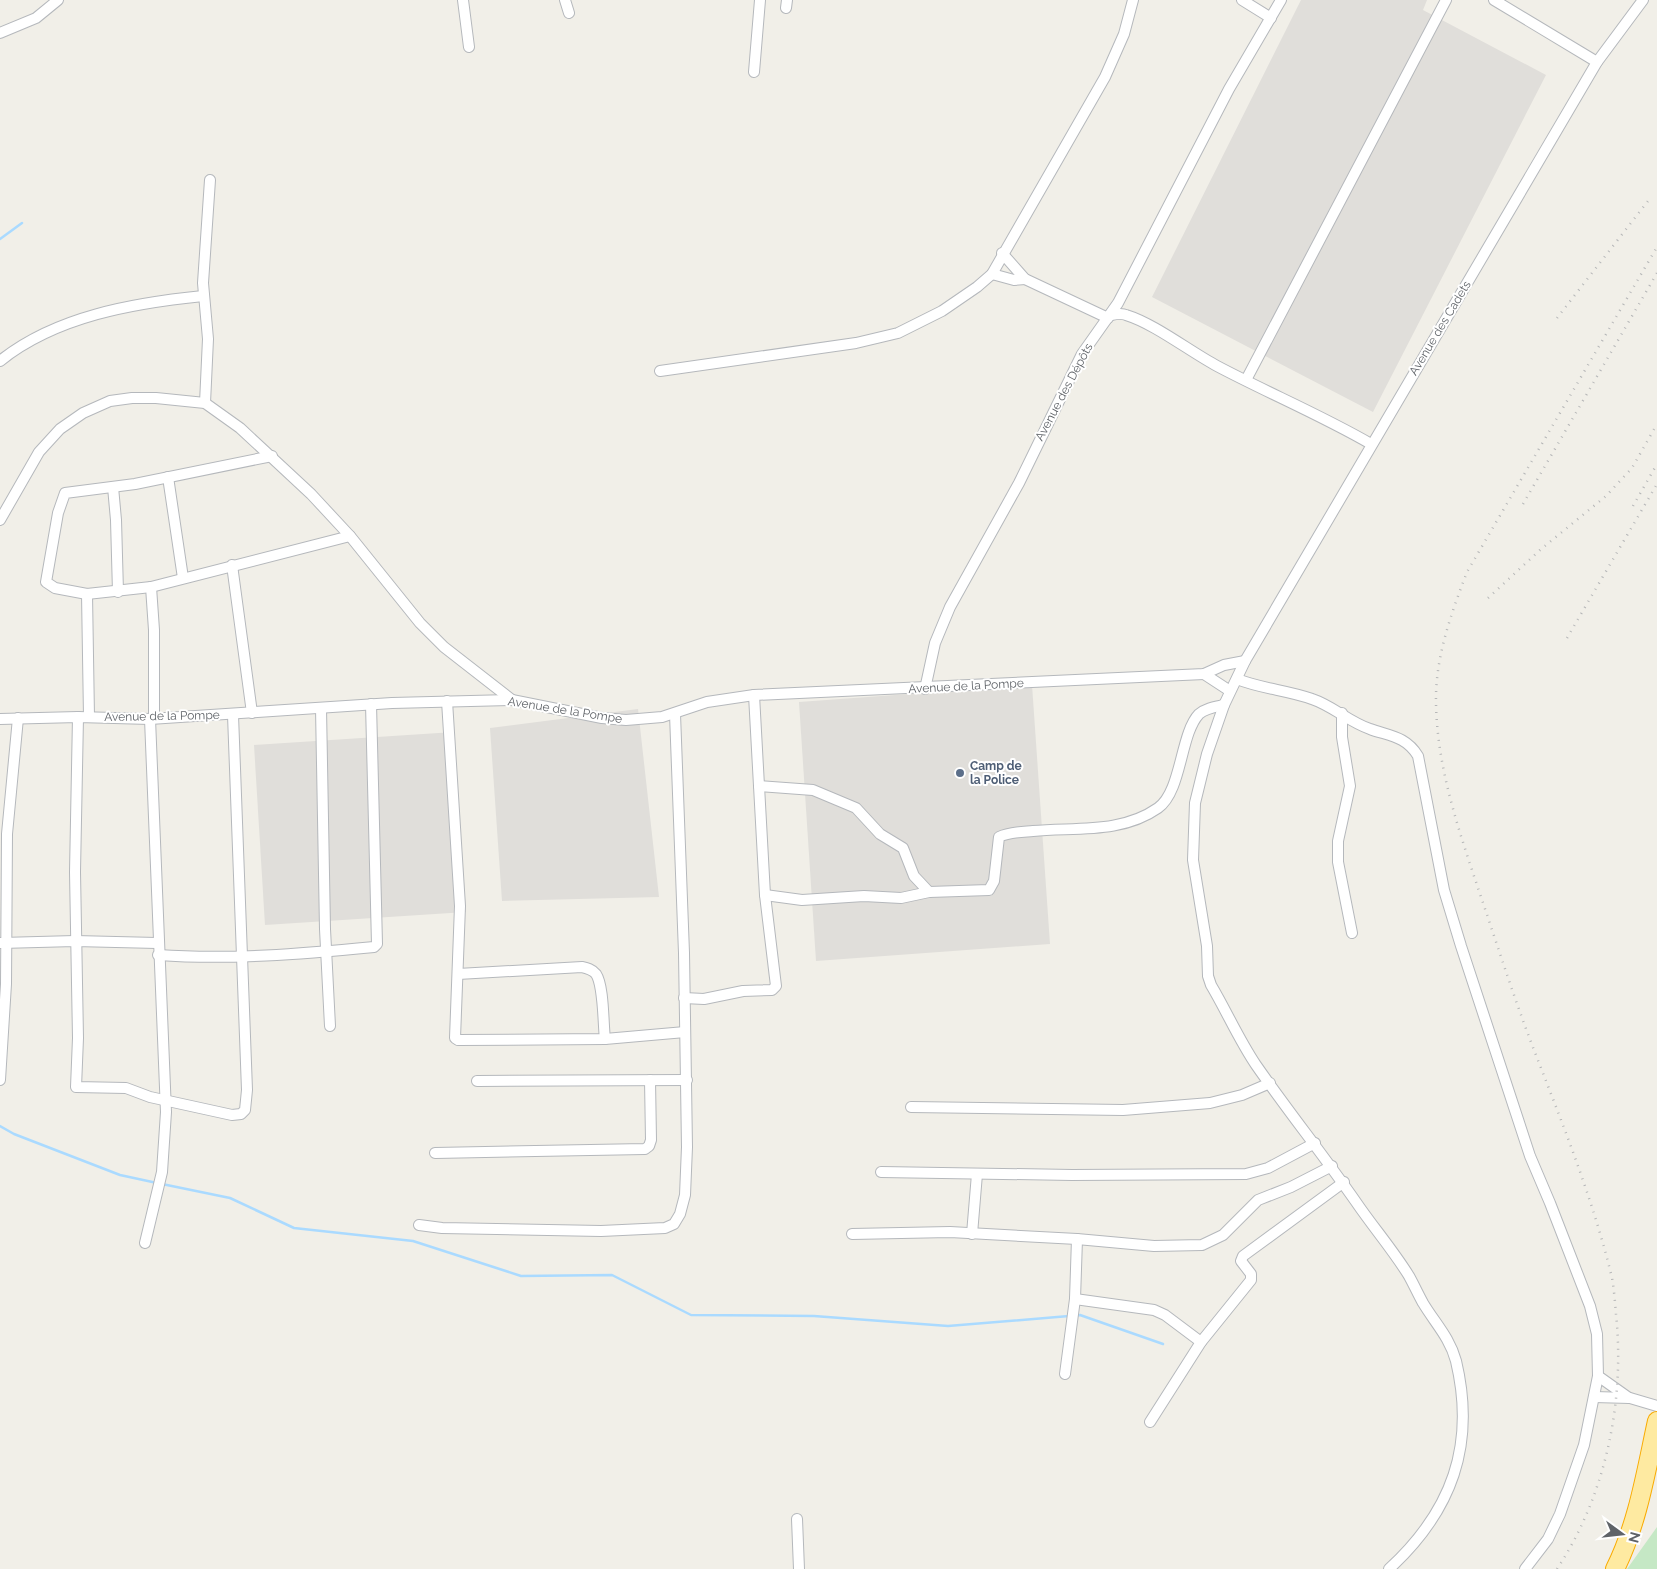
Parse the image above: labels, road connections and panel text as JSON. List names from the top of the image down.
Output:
{
  "streets": {
    "street": ["Avenue des Cadets", "Avenue des Dépôts", "Avenue de la Pompe"]
  },
  "crossings": [
    ["Avenue des Cadets", "Avenue de la Pompe"],
    ["Avenue des Dépôts", "Avenue de la Pompe"]
  ],
  "places": ["Camp de la Police"],
  "north": "right"
}
